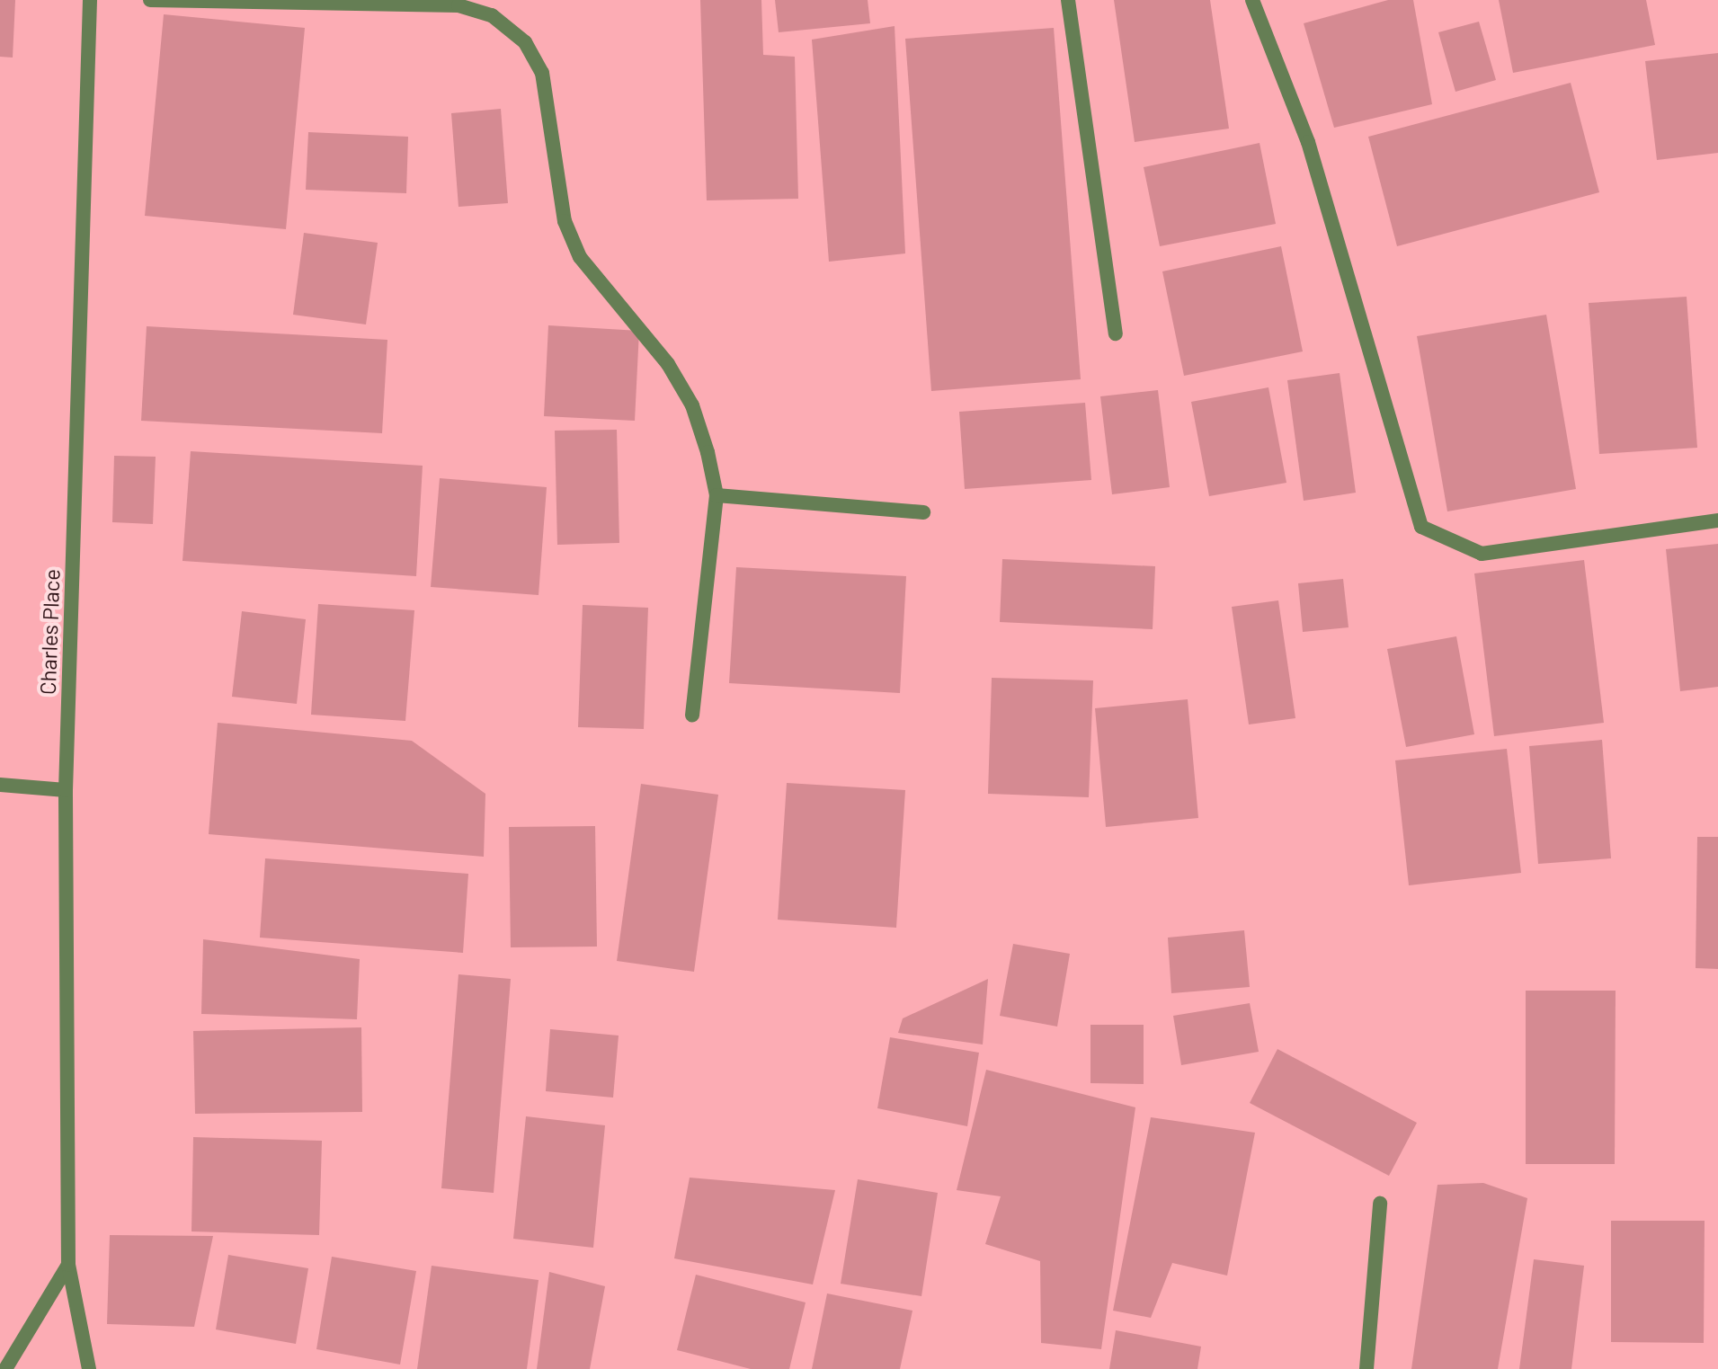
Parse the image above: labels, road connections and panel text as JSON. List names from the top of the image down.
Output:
{
  "streets": {
    "street": ["Charles Place"]
  }
}
